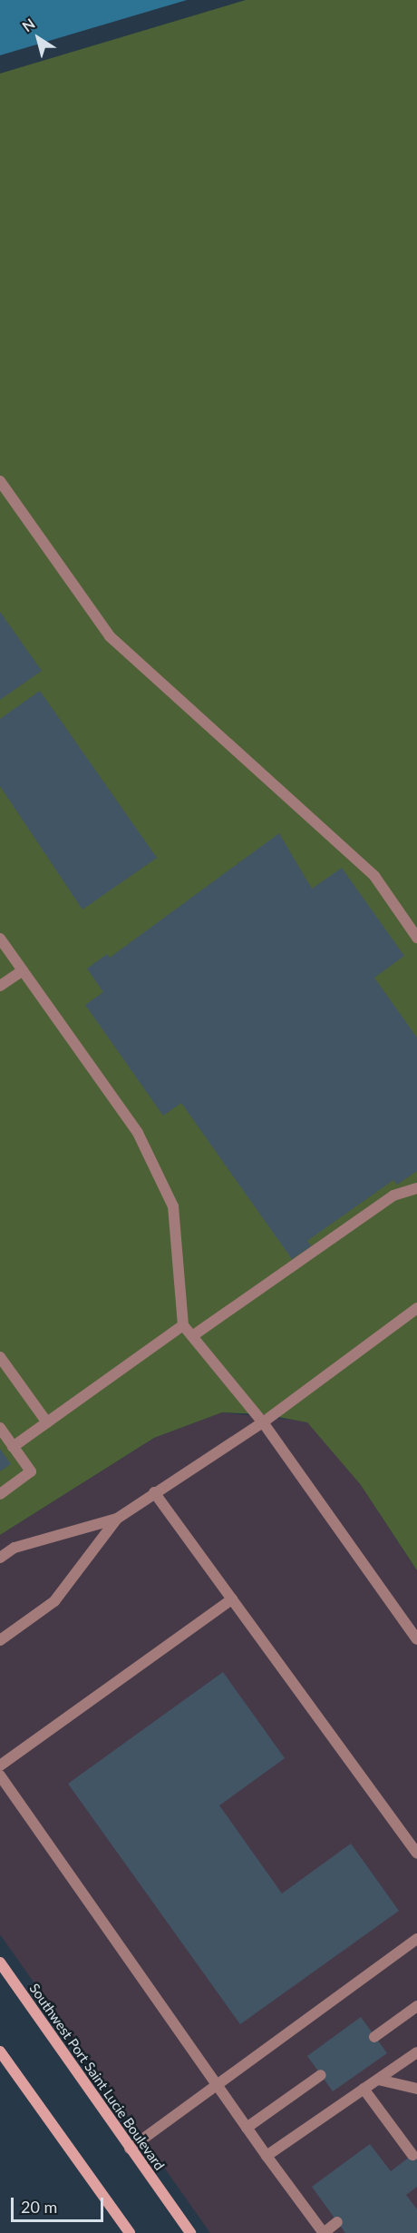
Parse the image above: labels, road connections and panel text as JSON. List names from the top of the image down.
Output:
{
  "streets": {
    "main road": ["Southwest Port Saint Lucie Boulevard"]
  },
  "scale_bar": "20 m",
  "north": "top left"
}
